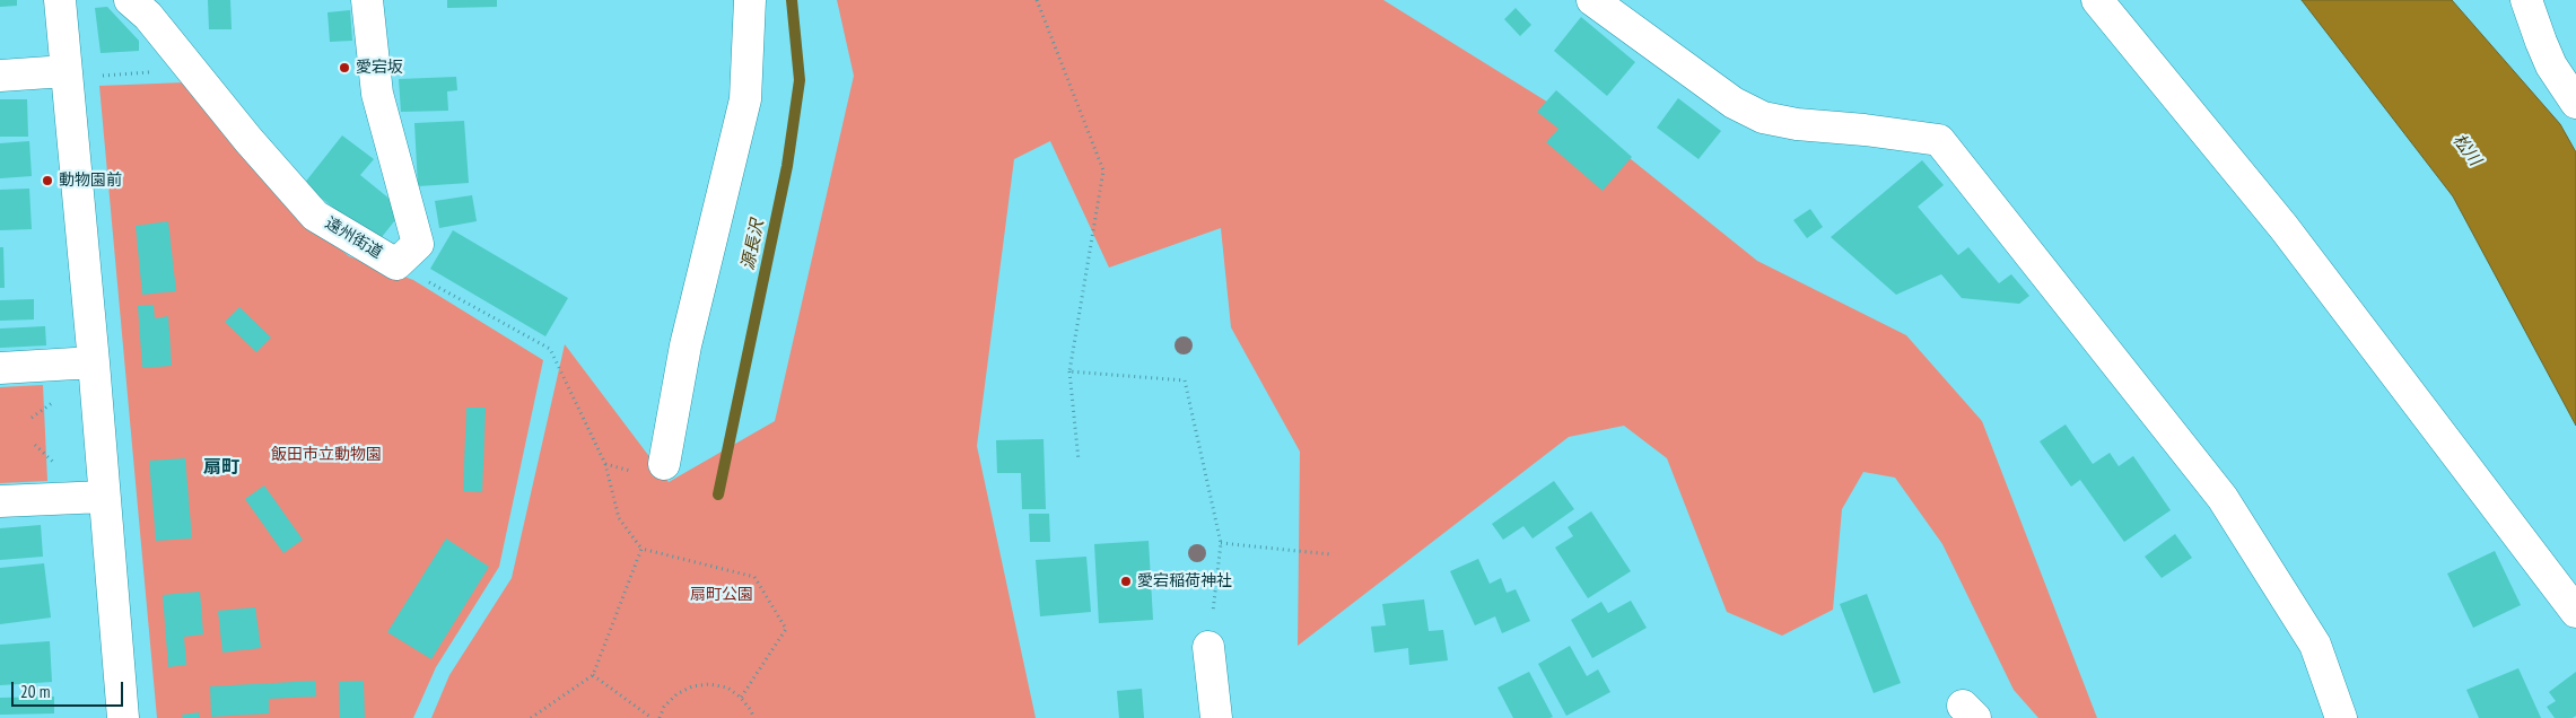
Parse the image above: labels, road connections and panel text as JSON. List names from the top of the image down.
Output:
{
  "streets": {
    "street": ["遠州街道"]
  },
  "districts": ["扇町"],
  "water": ["松川", "源長沢"],
  "parks": ["飯田市立動物園", "扇町公園"],
  "places": ["愛宕坂", "動物園前", "愛宕稲荷神社"],
  "scale_bar": "20 m"
}
